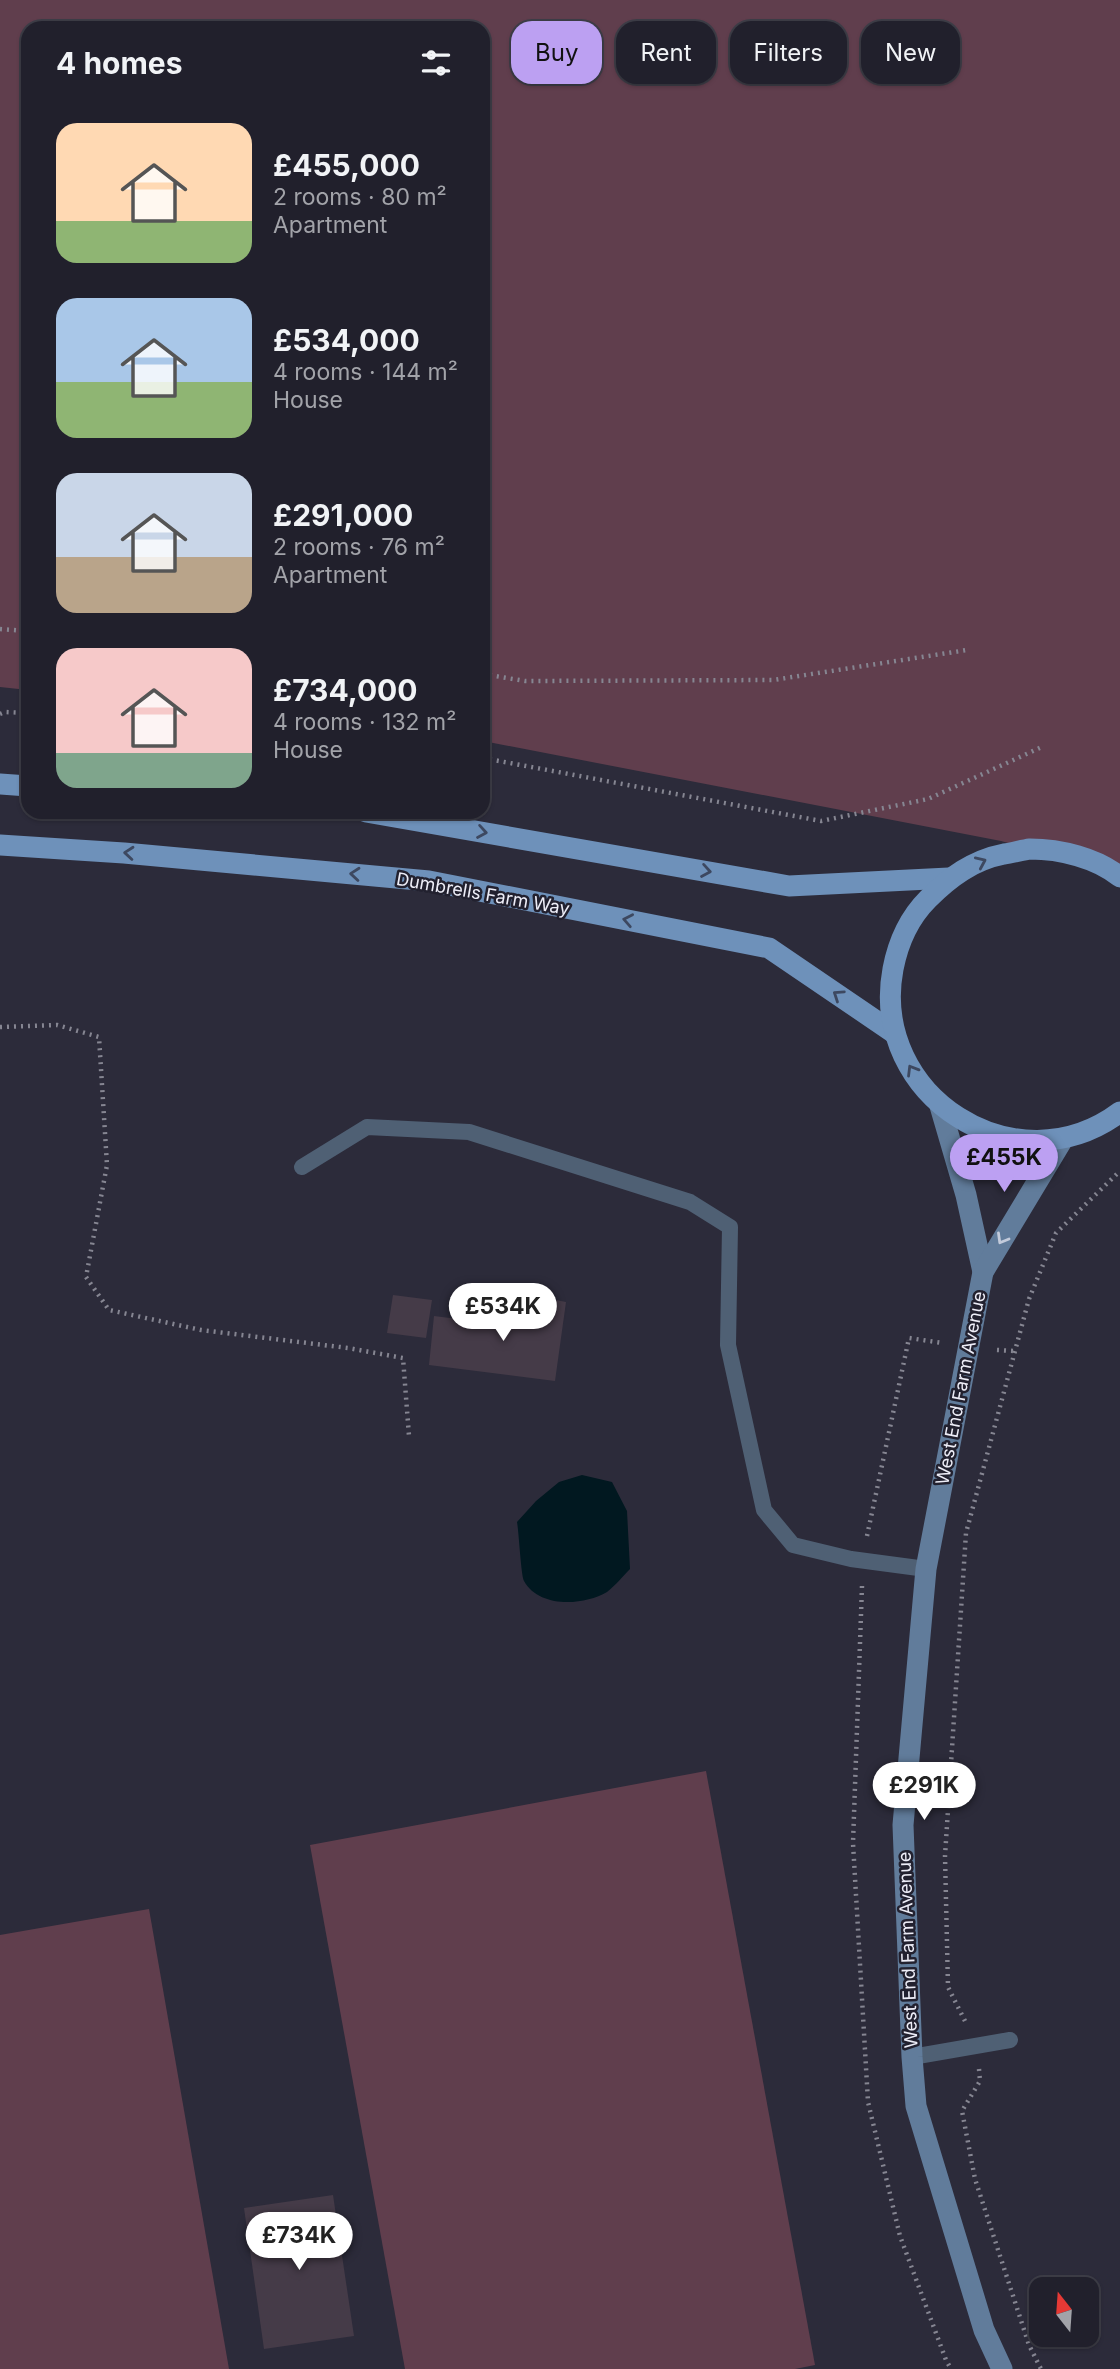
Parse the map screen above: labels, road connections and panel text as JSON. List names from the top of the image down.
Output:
{
  "streets": {
    "main road": ["Dumbrells Farm Way"],
    "street": ["West End Farm Avenue"]
  },
  "north": "top",
  "page": {
    "chip": [
      "Buy",
      "Rent",
      "Filters",
      "New"
    ],
    "heading": "4 homes",
    "list": [
      {
        "name": "£455,000",
        "note": "2 rooms · 80 m² · Apartment"
      },
      {
        "name": "£534,000",
        "note": "4 rooms · 144 m² · House"
      },
      {
        "name": "£291,000",
        "note": "2 rooms · 76 m² · Apartment"
      },
      {
        "name": "£734,000",
        "note": "4 rooms · 132 m² · House"
      }
    ],
    "price": [
      "£455K",
      "£534K",
      "£291K",
      "£734K"
    ]
  }
}
